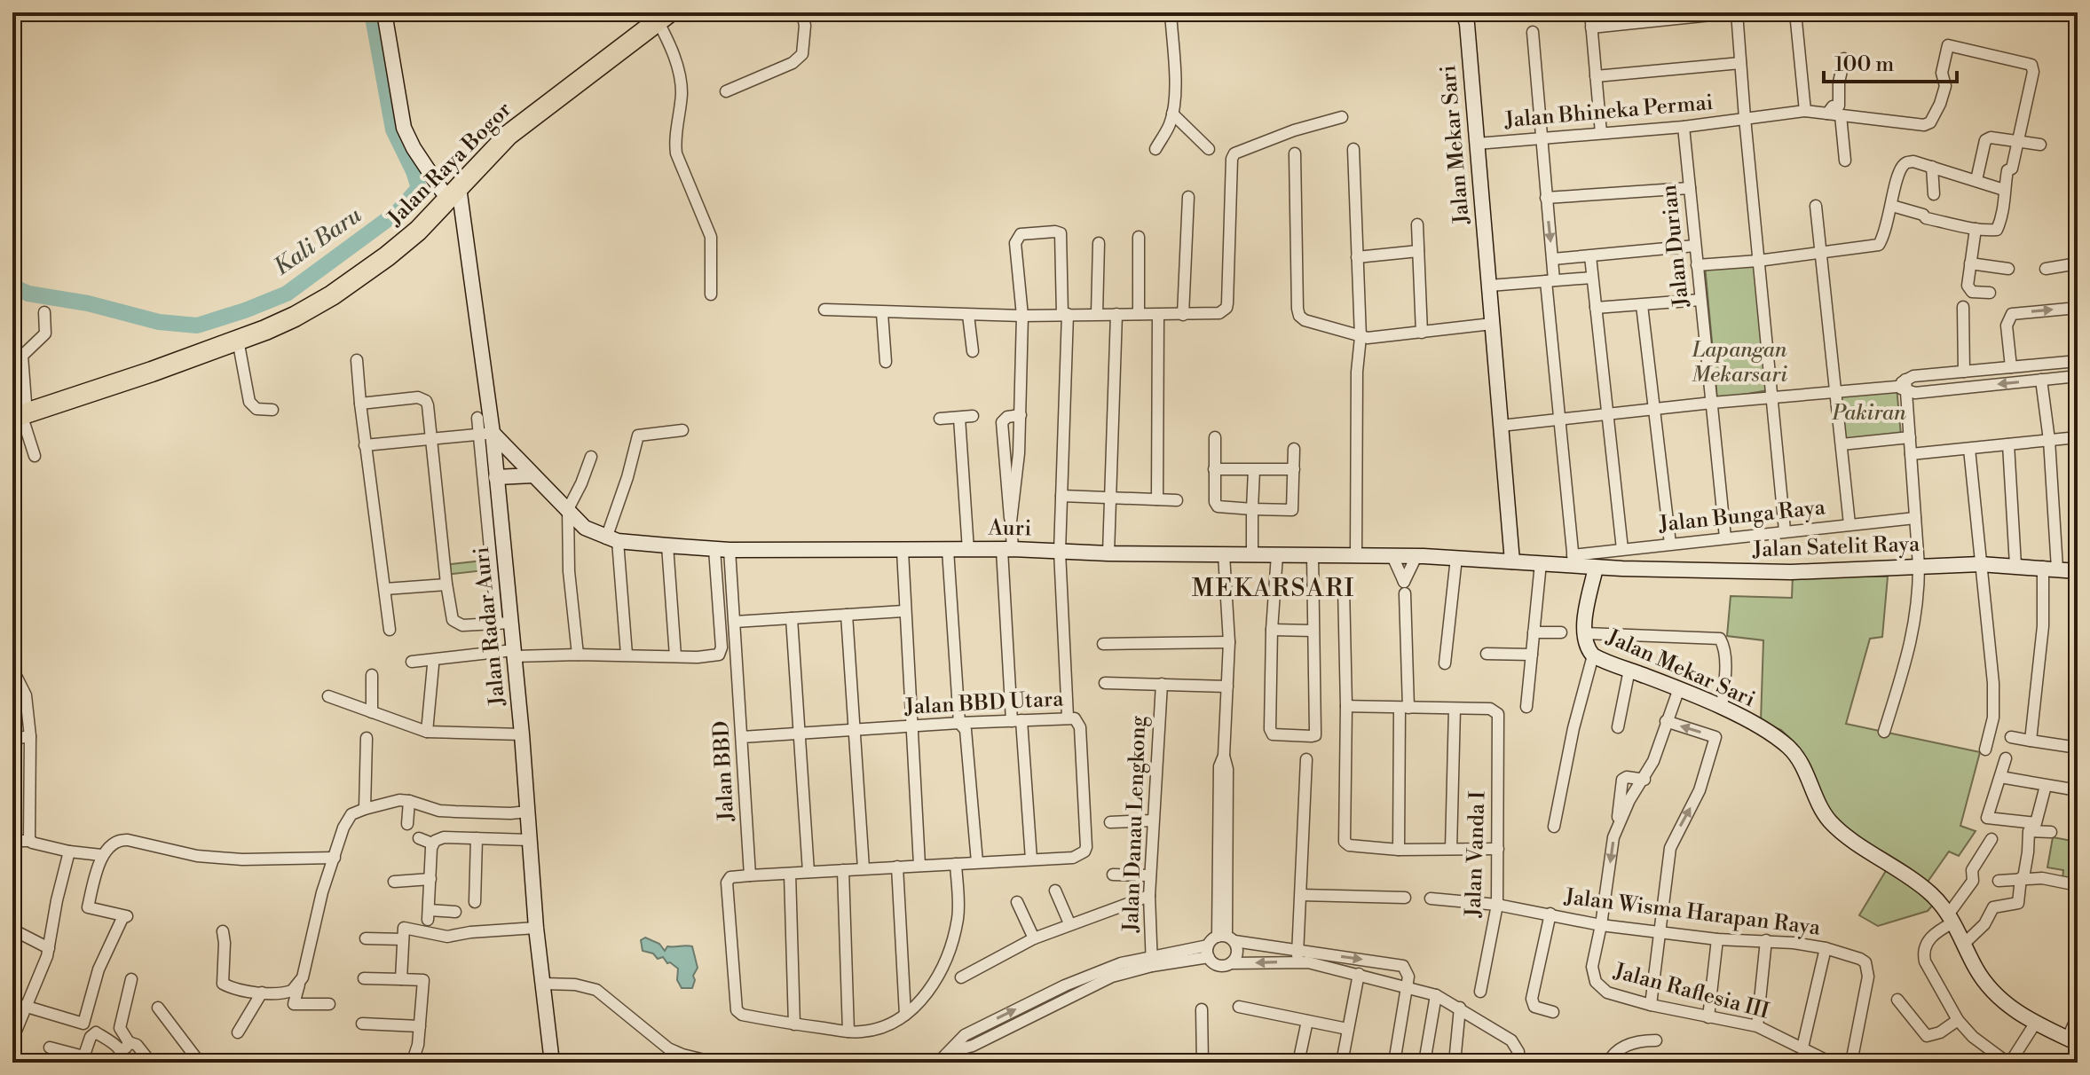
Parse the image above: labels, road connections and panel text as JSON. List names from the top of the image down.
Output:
{
  "streets": {
    "highway": ["Jalan Raya Bogor"],
    "street": [
      "Jalan Bhineka Permai",
      "Jalan Mekar Sari",
      "Jalan Durian",
      "Jalan Bunga Raya",
      "Auri",
      "Jalan Satelit Raya",
      "Jalan Radar Auri",
      "Jalan BBD Utara",
      "Jalan BBD",
      "Jalan Danau Lengkong",
      "Jalan Vanda I",
      "Jalan Wisma Harapan Raya",
      "Jalan Raflesia III"
    ]
  },
  "crossings": [
    ["Jalan Bhineka Permai", "Jalan Mekar Sari"],
    ["Jalan Bhineka Permai", "Jalan Durian"],
    ["Jalan Mekar Sari", "Auri"],
    ["Jalan Mekar Sari", "Jalan Satelit Raya"],
    ["Jalan Raya Bogor", "Jalan Radar Auri"],
    ["Jalan Durian", "Jalan Bunga Raya"],
    ["Auri", "Jalan Radar Auri"],
    ["Auri", "Jalan BBD"],
    ["Jalan BBD Utara", "Jalan BBD"],
    ["Jalan Vanda I", "Jalan Wisma Harapan Raya"],
    ["Jalan Wisma Harapan Raya", "Jalan Raflesia III"]
  ],
  "districts": ["MEKARSARI"],
  "water": ["Kali Baru"],
  "parks": ["Lapangan Mekarsari", "Pakiran"],
  "scale_bar": "100 m"
}
